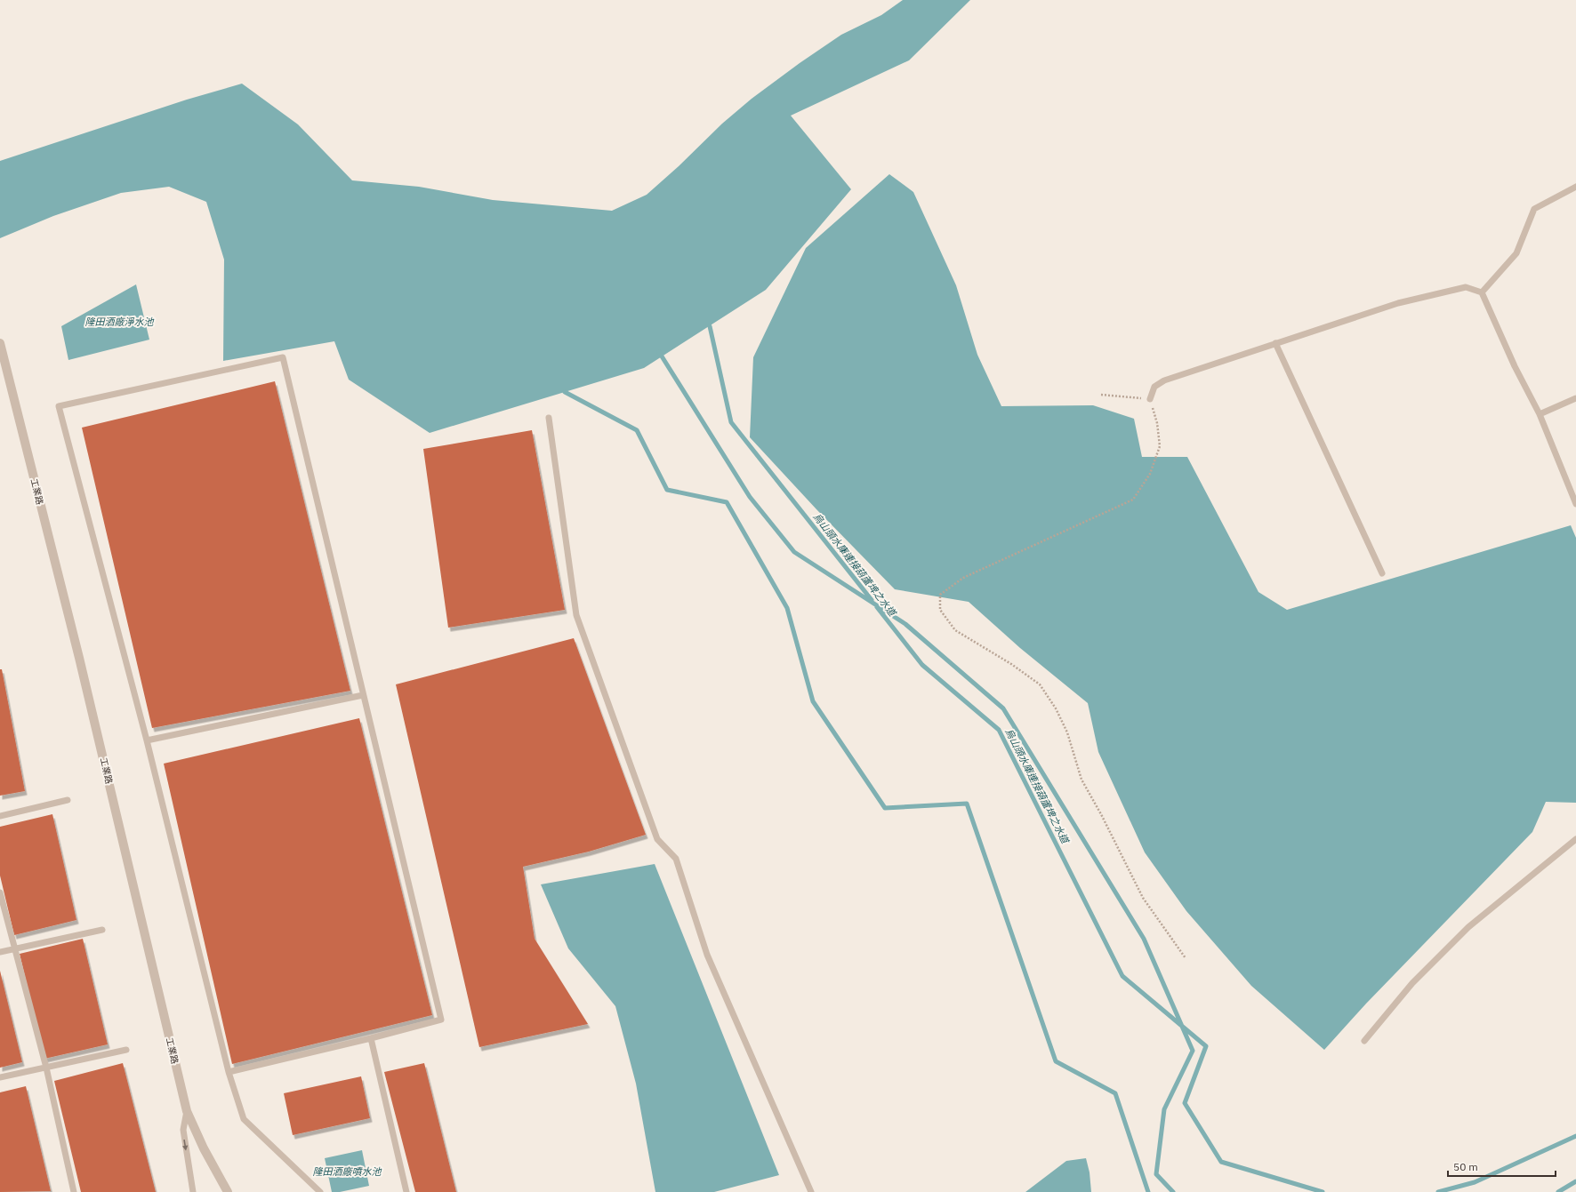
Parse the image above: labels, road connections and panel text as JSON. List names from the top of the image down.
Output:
{
  "streets": {
    "street": ["工業路"]
  },
  "water": ["隆田酒廠淨水池", "烏山頭水庫連接葫蘆埤之水道", "隆田酒廠噴水池"],
  "scale_bar": "50 m"
}
